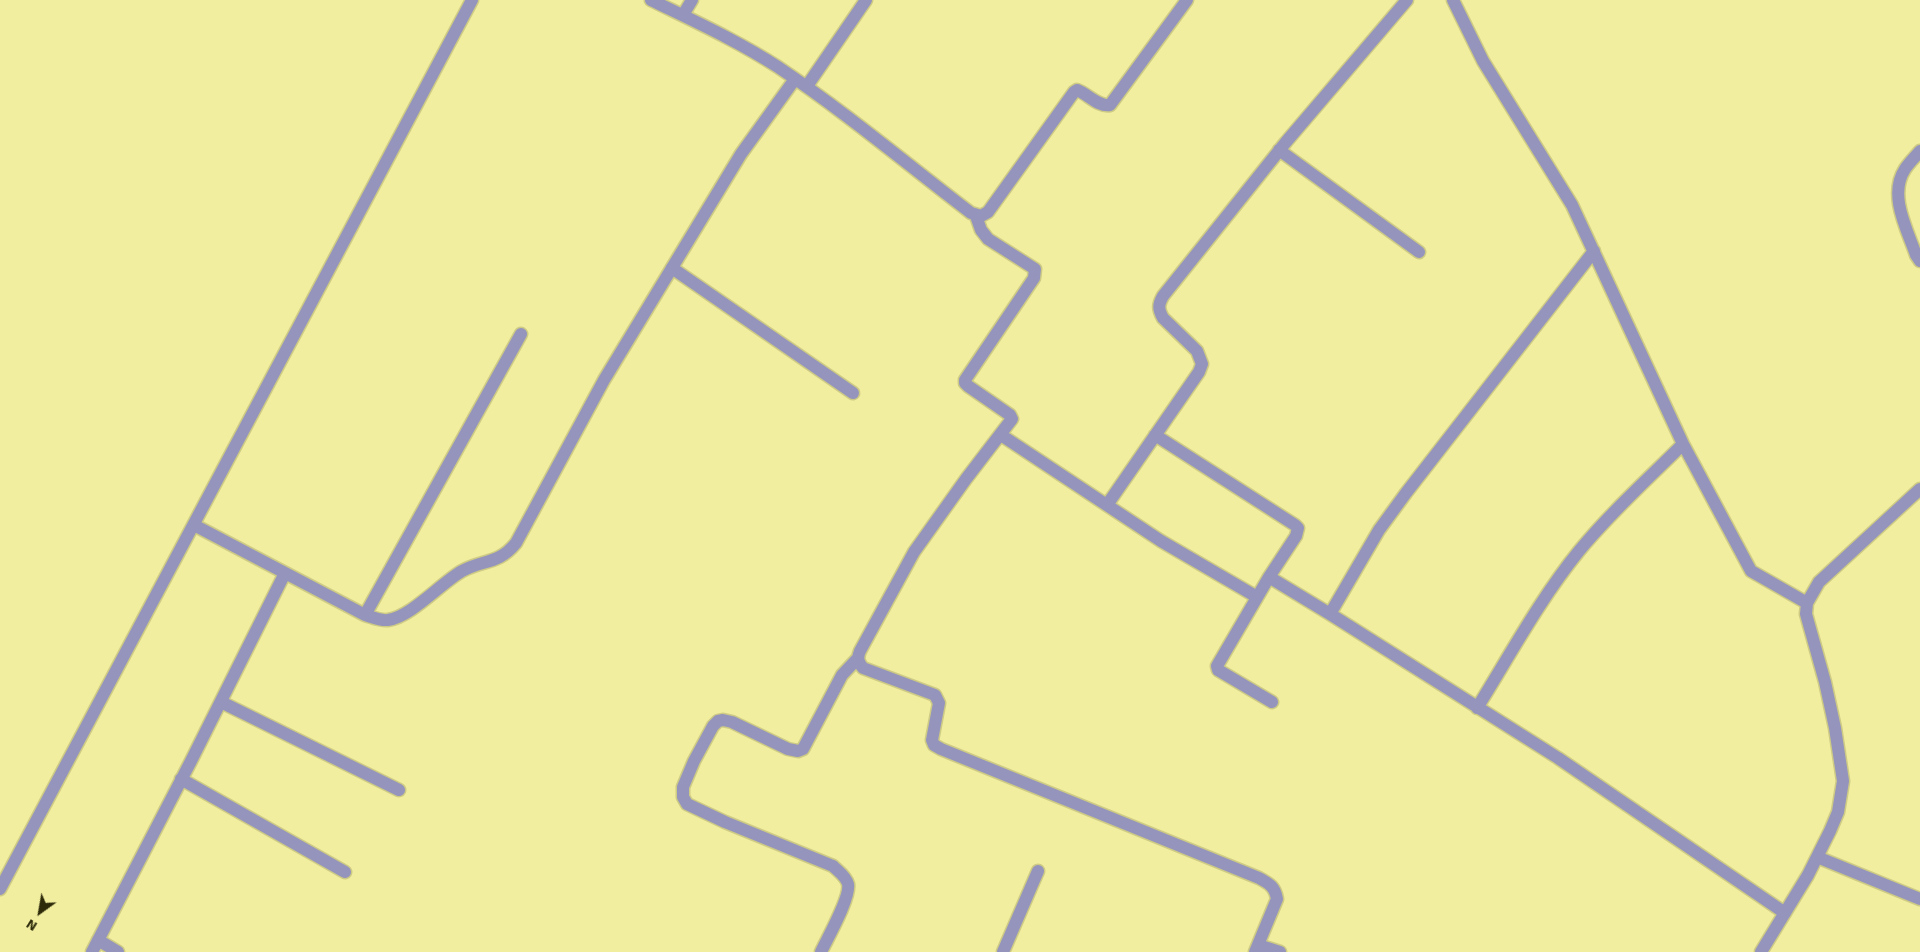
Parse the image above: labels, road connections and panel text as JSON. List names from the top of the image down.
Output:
{
  "north": "bottom left"
}
